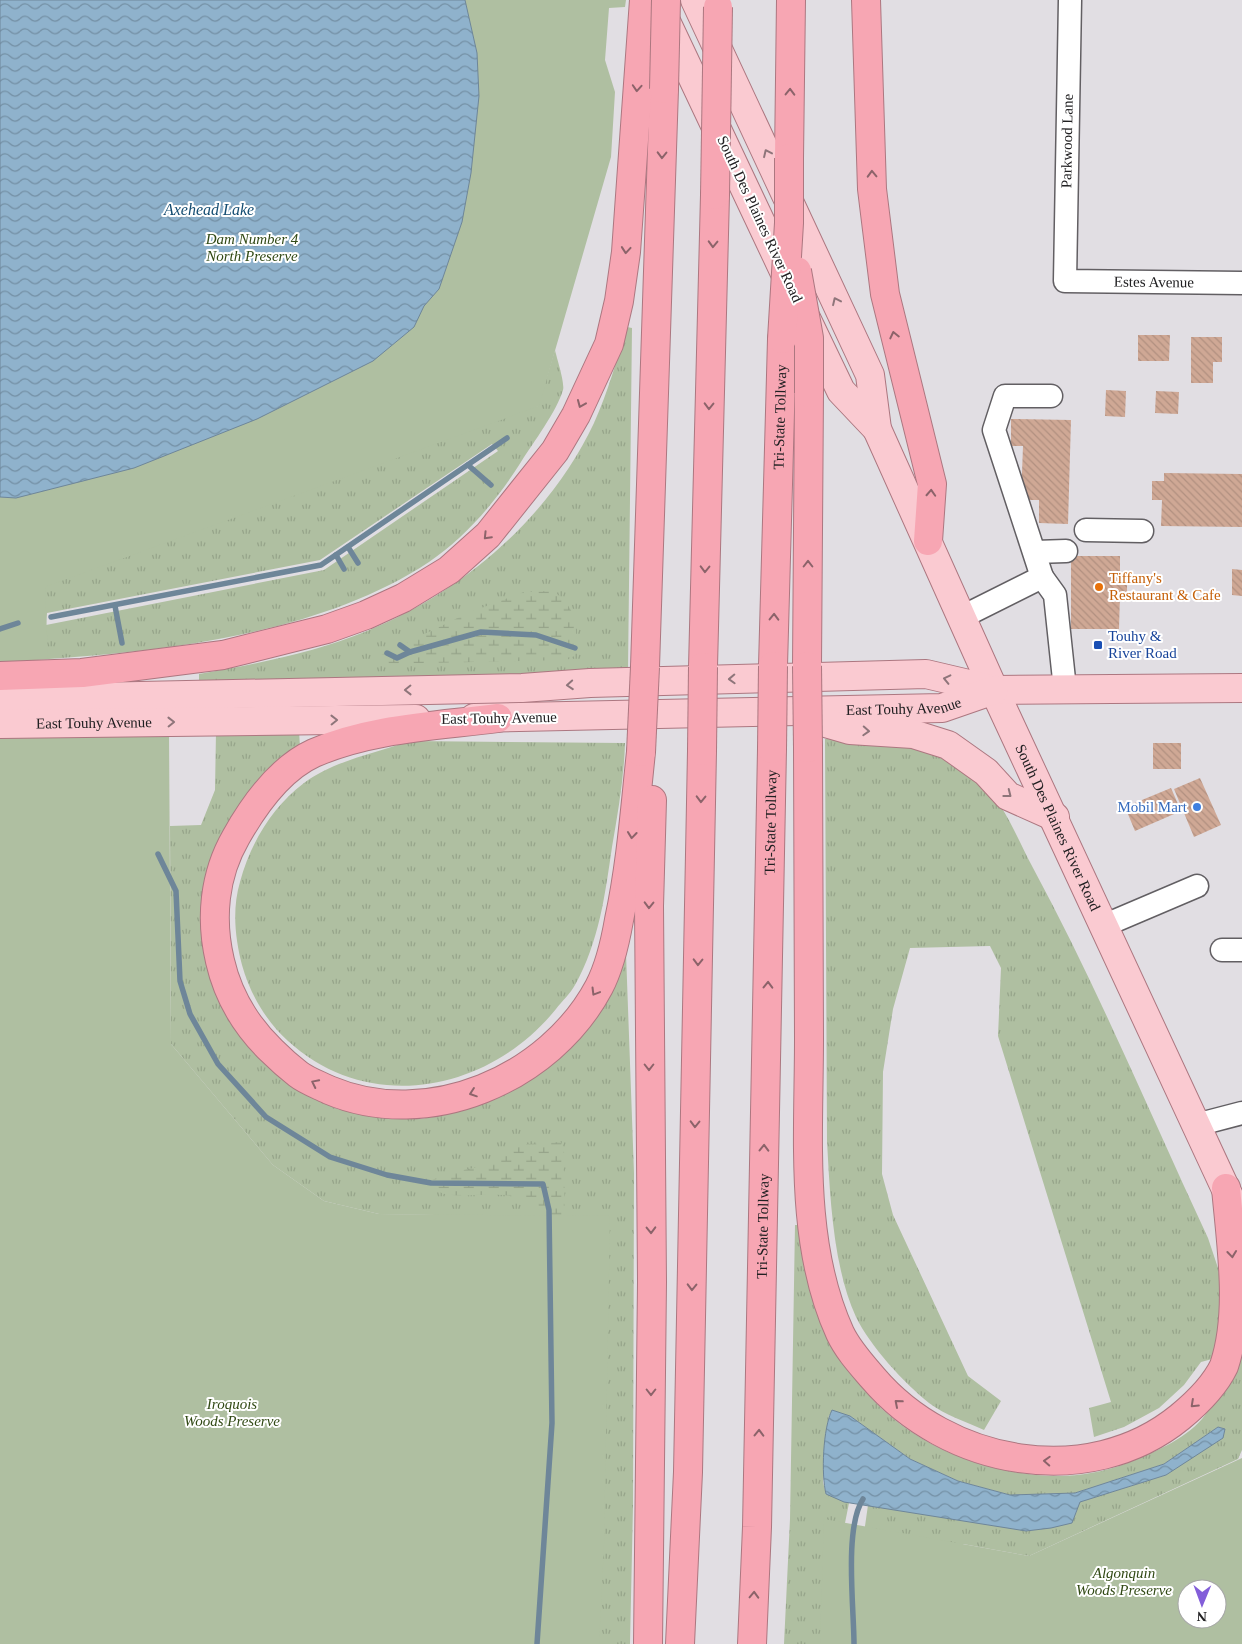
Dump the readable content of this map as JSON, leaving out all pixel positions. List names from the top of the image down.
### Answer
{
  "streets": {
    "highway": ["Tri-State Tollway"],
    "main road": ["South Des Plaines River Road", "East Touhy Avenue"],
    "street": ["Parkwood Lane", "Estes Avenue"]
  },
  "crossings": [
    ["Parkwood Lane", "Estes Avenue"],
    ["South Des Plaines River Road", "East Touhy Avenue"]
  ],
  "water": ["Axehead Lake"],
  "parks": ["Dam Number 4 North Preserve", "Iroquois Woods Preserve", "Algonquin Woods Preserve"],
  "places": {
    "other": ["Tiffany's Restaurant & Cafe", "Mobil Mart"],
    "transit": ["Touhy & River Road"]
  },
  "north": "bottom"
}
